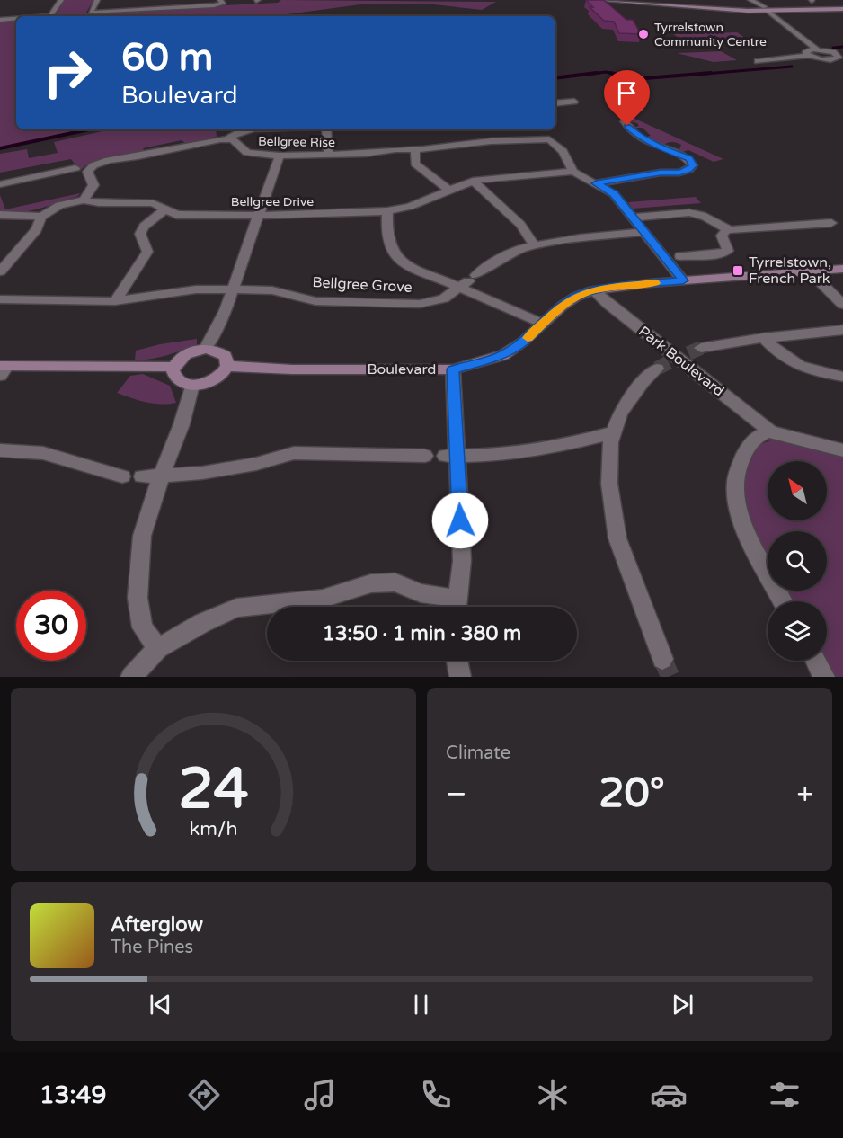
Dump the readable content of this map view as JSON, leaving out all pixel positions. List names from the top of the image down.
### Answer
{
  "streets": {
    "street": [
      "Bellgree Rise",
      "Bellgree Drive",
      "Bellgree Grove",
      "Park Boulevard",
      "Boulevard"
    ]
  },
  "crossings": [
    ["Bellgree Rise", "Bellgree Drive"],
    ["Park Boulevard", "Boulevard"]
  ],
  "places": {
    "other": ["Tyrrelstown Community Centre"],
    "transit": ["Tyrrelstown, French Park"]
  },
  "north": "top left",
  "page": {
    "turn": ["60 m", "Boulevard"],
    "limit": "30",
    "trip": "13:50 · 1 min · 380 m",
    "tile": "Climate",
    "heat": ["−", "20°", "+"],
    "song": ["Afterglow", "The Pines"],
    "tabs": "13:49",
    "gauge": ["24", "km/h"]
  }
}
